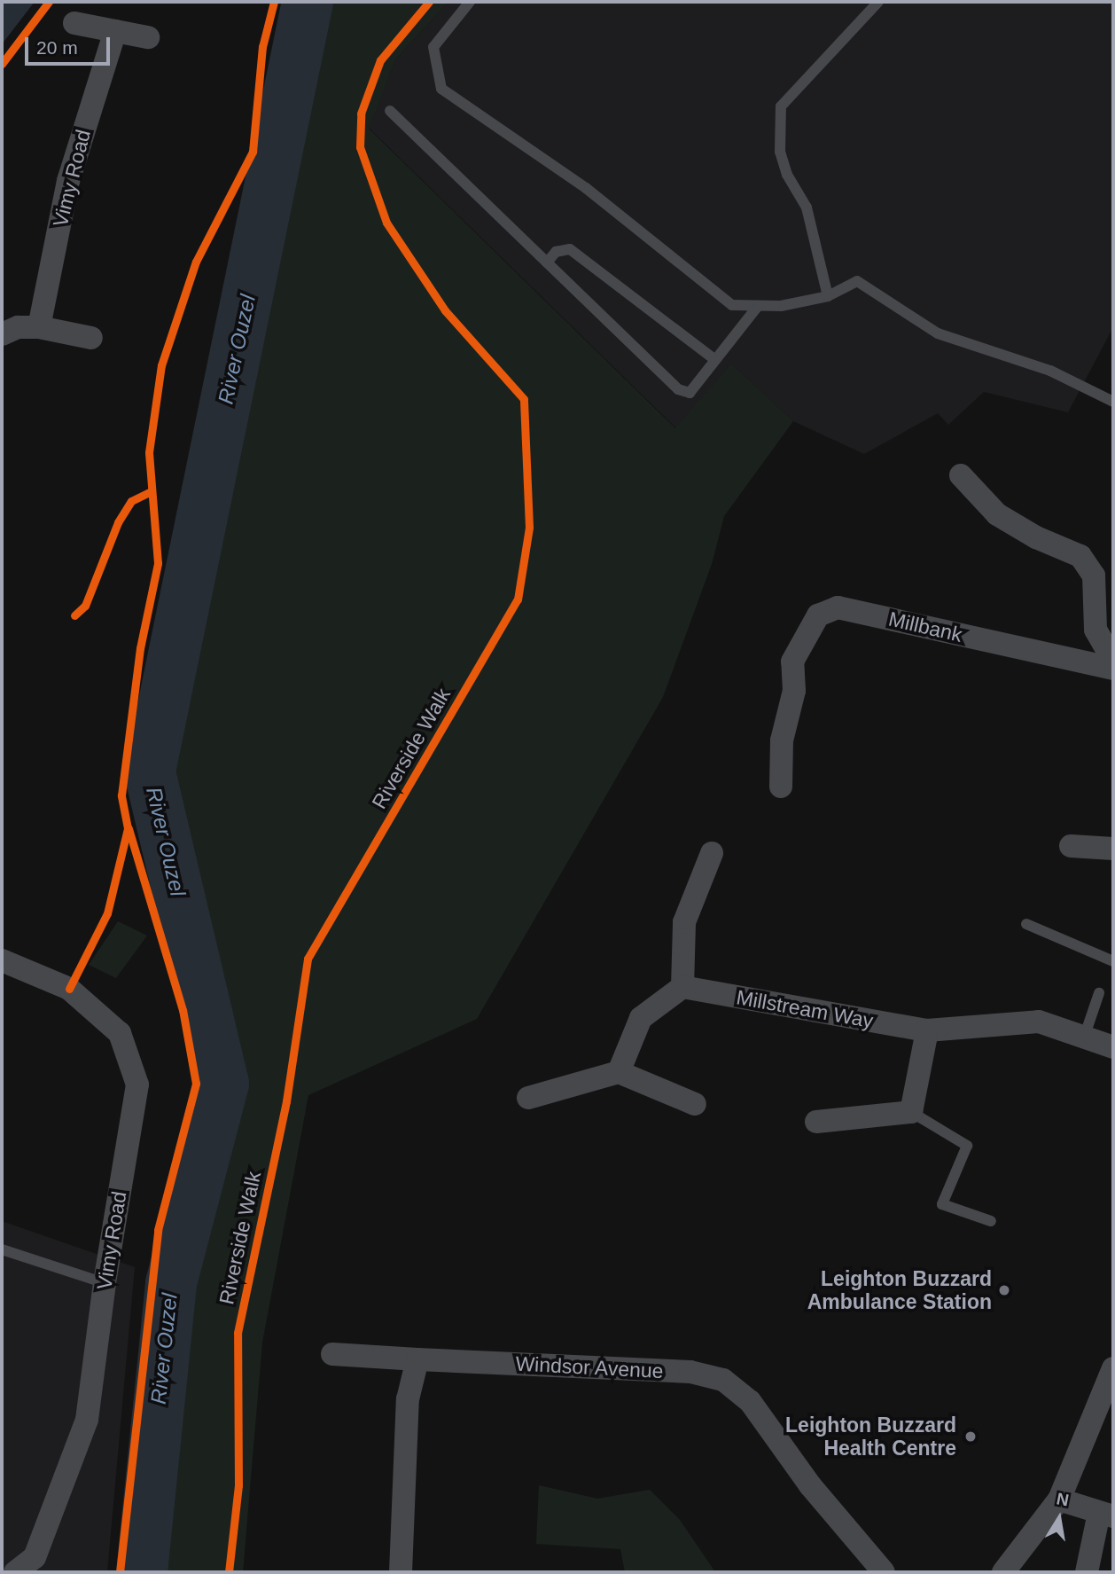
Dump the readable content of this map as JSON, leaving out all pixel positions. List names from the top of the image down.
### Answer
{
  "streets": {
    "street": [
      "Vimy Road",
      "Millbank",
      "Millstream Way",
      "Windsor Avenue"
    ],
    "cycle path": ["Riverside Walk"]
  },
  "water": ["River Ouzel"],
  "places": ["Leighton Buzzard Ambulance Station", "Leighton Buzzard Health Centre"],
  "scale_bar": "20 m",
  "north": "top"
}
